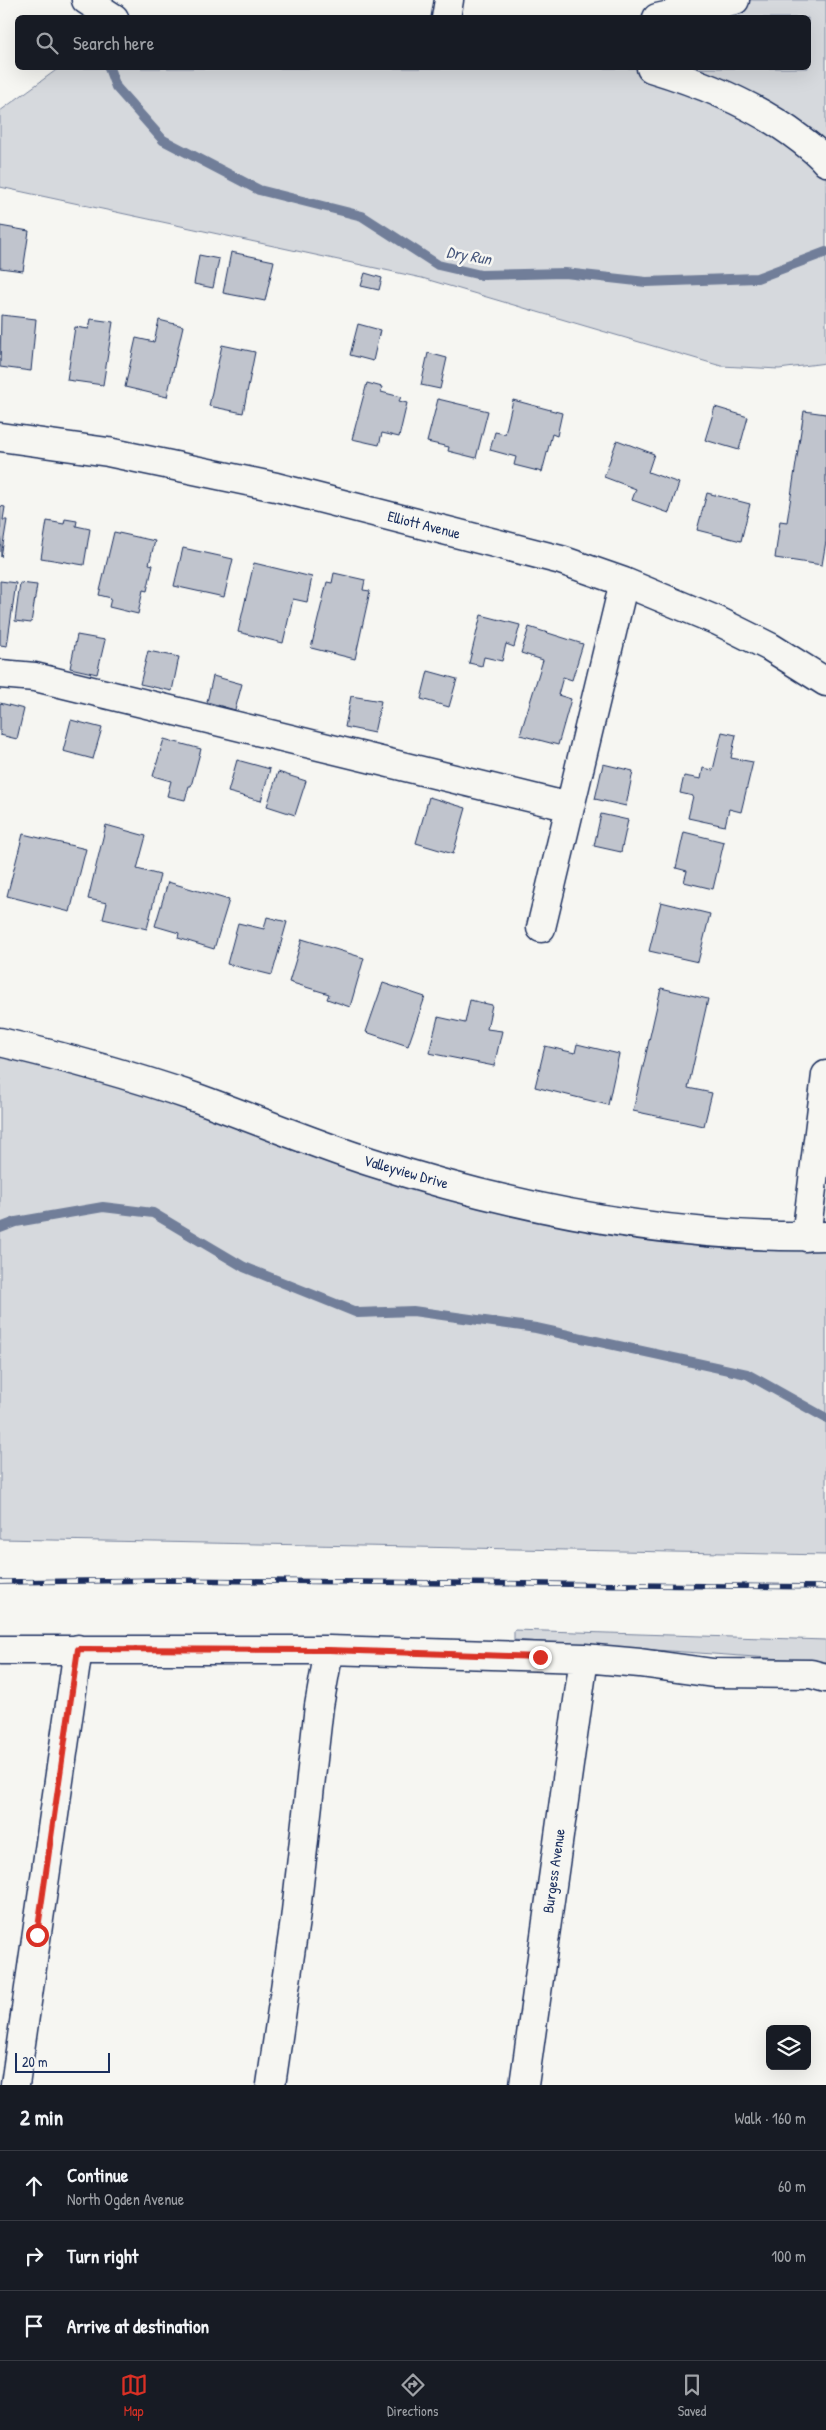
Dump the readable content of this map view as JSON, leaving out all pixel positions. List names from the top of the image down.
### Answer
{
  "streets": {
    "street": ["Elliott Avenue", "Valleyview Drive", "Burgess Avenue"]
  },
  "water": ["Dry Run"],
  "scale_bar": "20 m",
  "page": {
    "search": "Search here",
    "scale": "20 m",
    "heading": ["2 min", "Walk · 160 m"],
    "list": [
      ["Continue", "North Ogden Avenue", "60 m"],
      ["Turn right", "100 m"],
      "Arrive at destination"
    ],
    "nav": ["Map", "Directions", "Saved"]
  }
}
